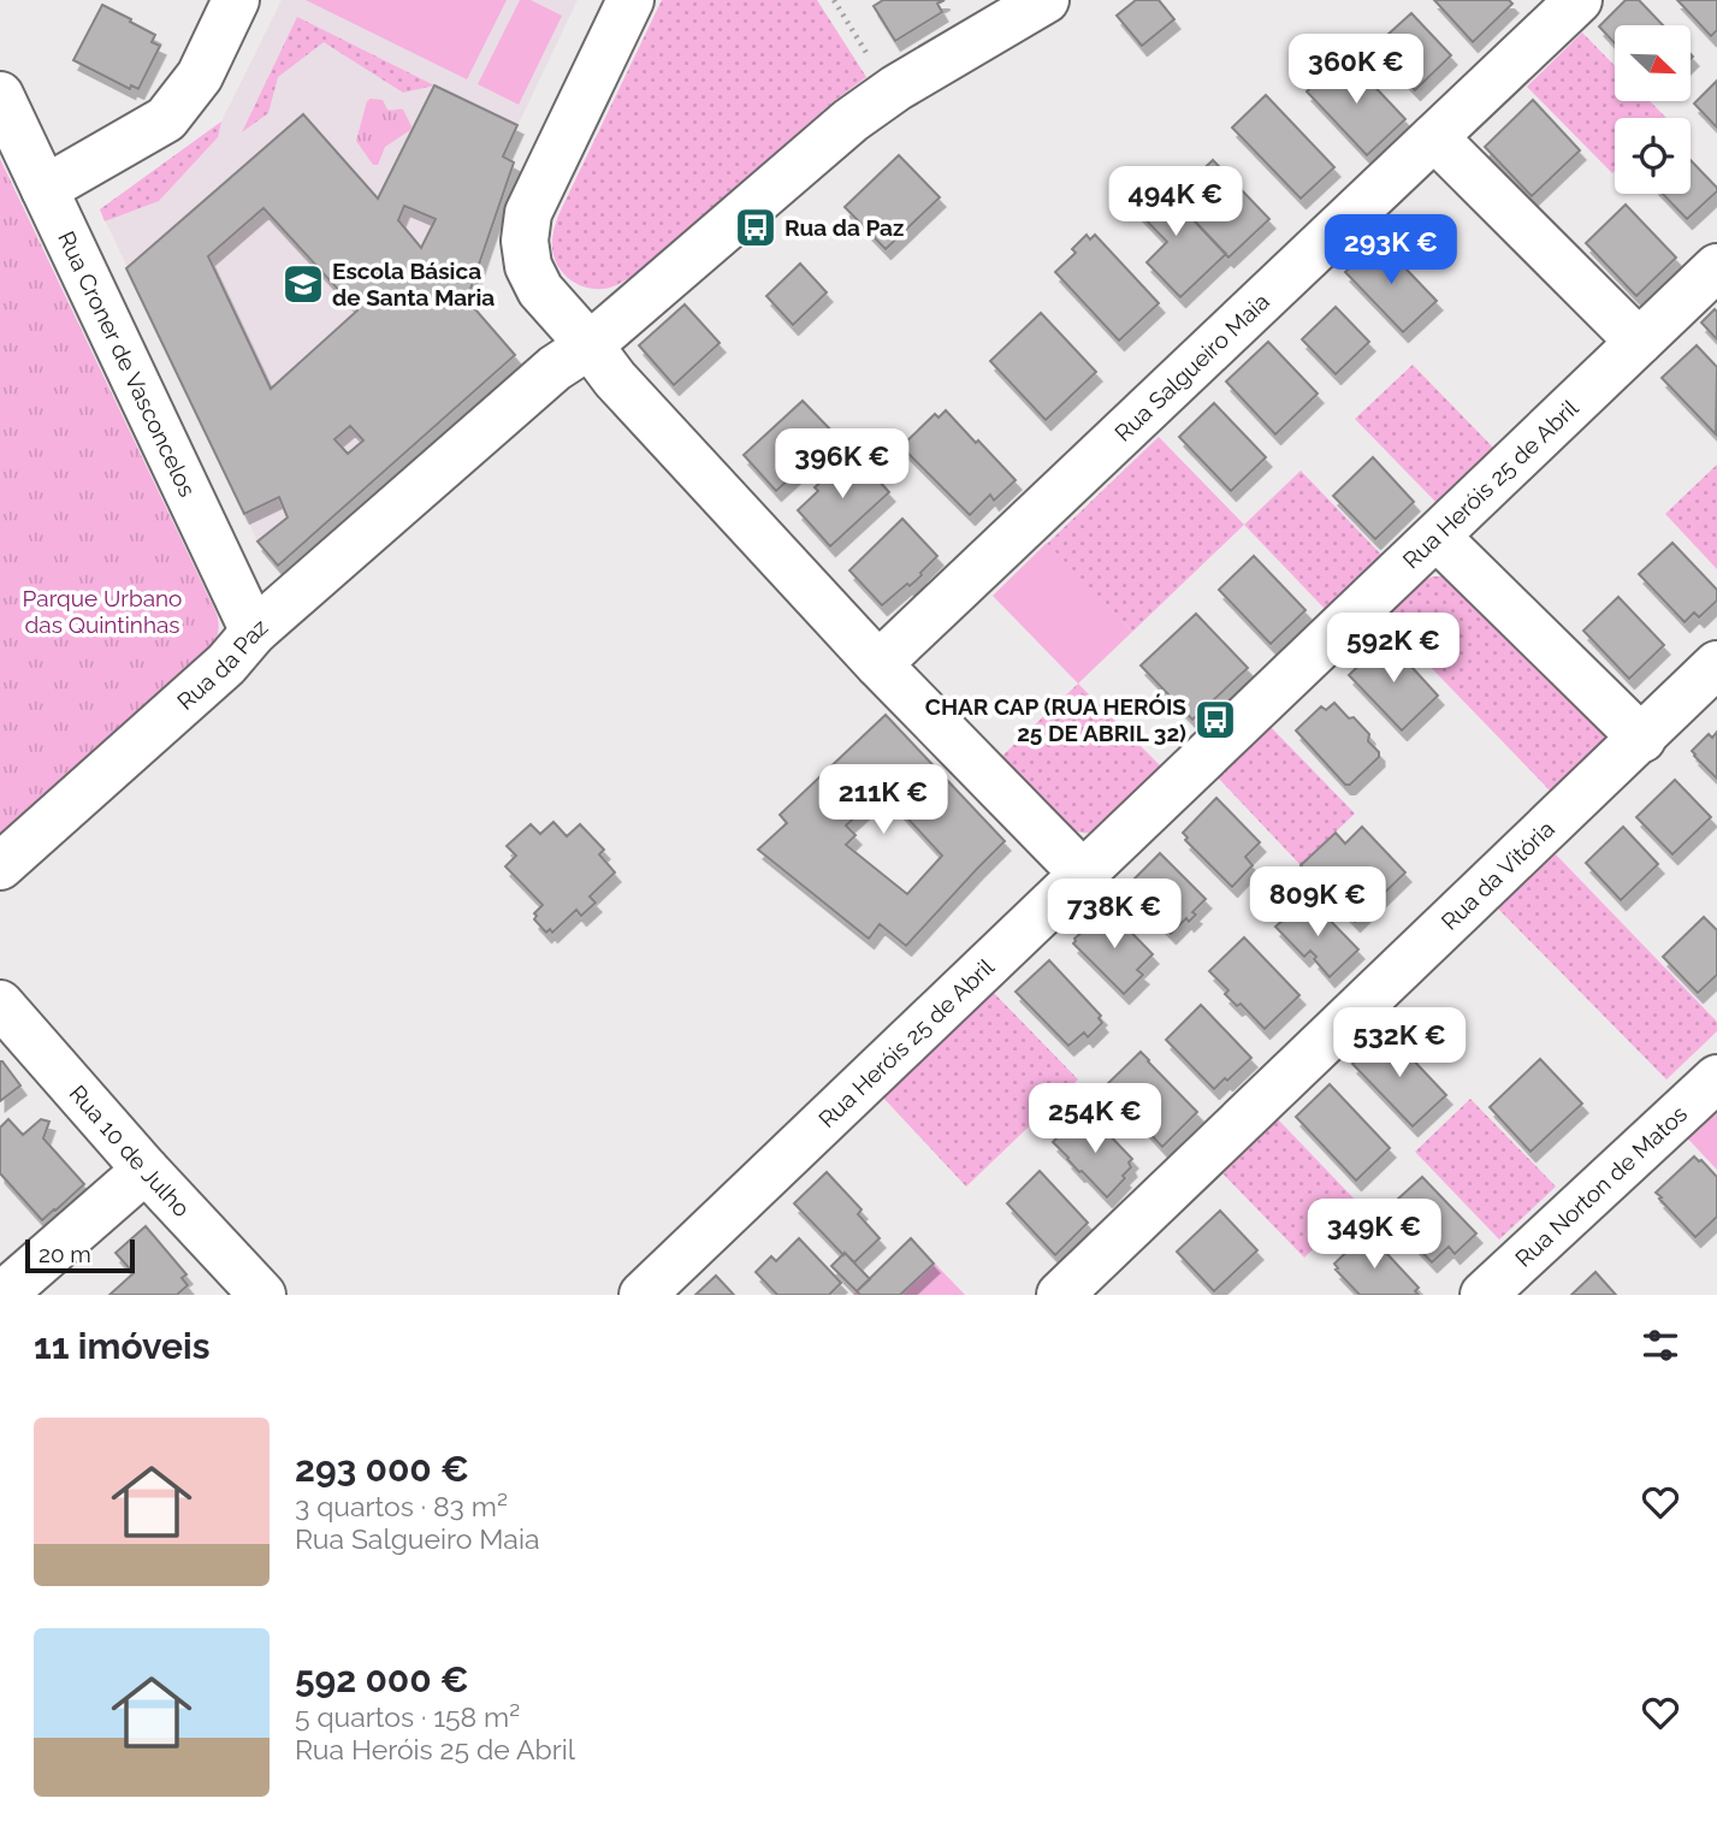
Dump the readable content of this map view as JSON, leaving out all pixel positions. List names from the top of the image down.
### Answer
{
  "streets": {
    "street": [
      "Rua Croner de Vasconcelos",
      "Rua Salgueiro Maia",
      "Rua Heróis 25 de Abril",
      "Rua da Paz",
      "Rua da Vitória",
      "Rua 10 de Julho",
      "Rua Norton de Matos"
    ]
  },
  "crossings": [
    ["Rua Croner de Vasconcelos", "Rua da Paz"]
  ],
  "parks": ["Parque Urbano das Quintinhas"],
  "places": {
    "bus stop": ["Rua da Paz", "CHAR CAP (RUA HERÓIS 25 DE ABRIL 32)"],
    "school or university": ["Escola Básica de Santa Maria"]
  },
  "scale_bar": "20 m",
  "north": "bottom right",
  "page": {
    "price": [
      "360K €",
      "494K €",
      "293K €",
      "396K €",
      "592K €",
      "211K €",
      "809K €",
      "738K €",
      "532K €",
      "254K €",
      "349K €"
    ],
    "scale": "20 m",
    "heading": "11 imóveis",
    "list": [
      {
        "name": "293 000 €",
        "note": "3 quartos · 83 m² · Rua Salgueiro Maia"
      },
      {
        "name": "592 000 €",
        "note": "5 quartos · 158 m² · Rua Heróis 25 de Abril"
      }
    ]
  }
}
